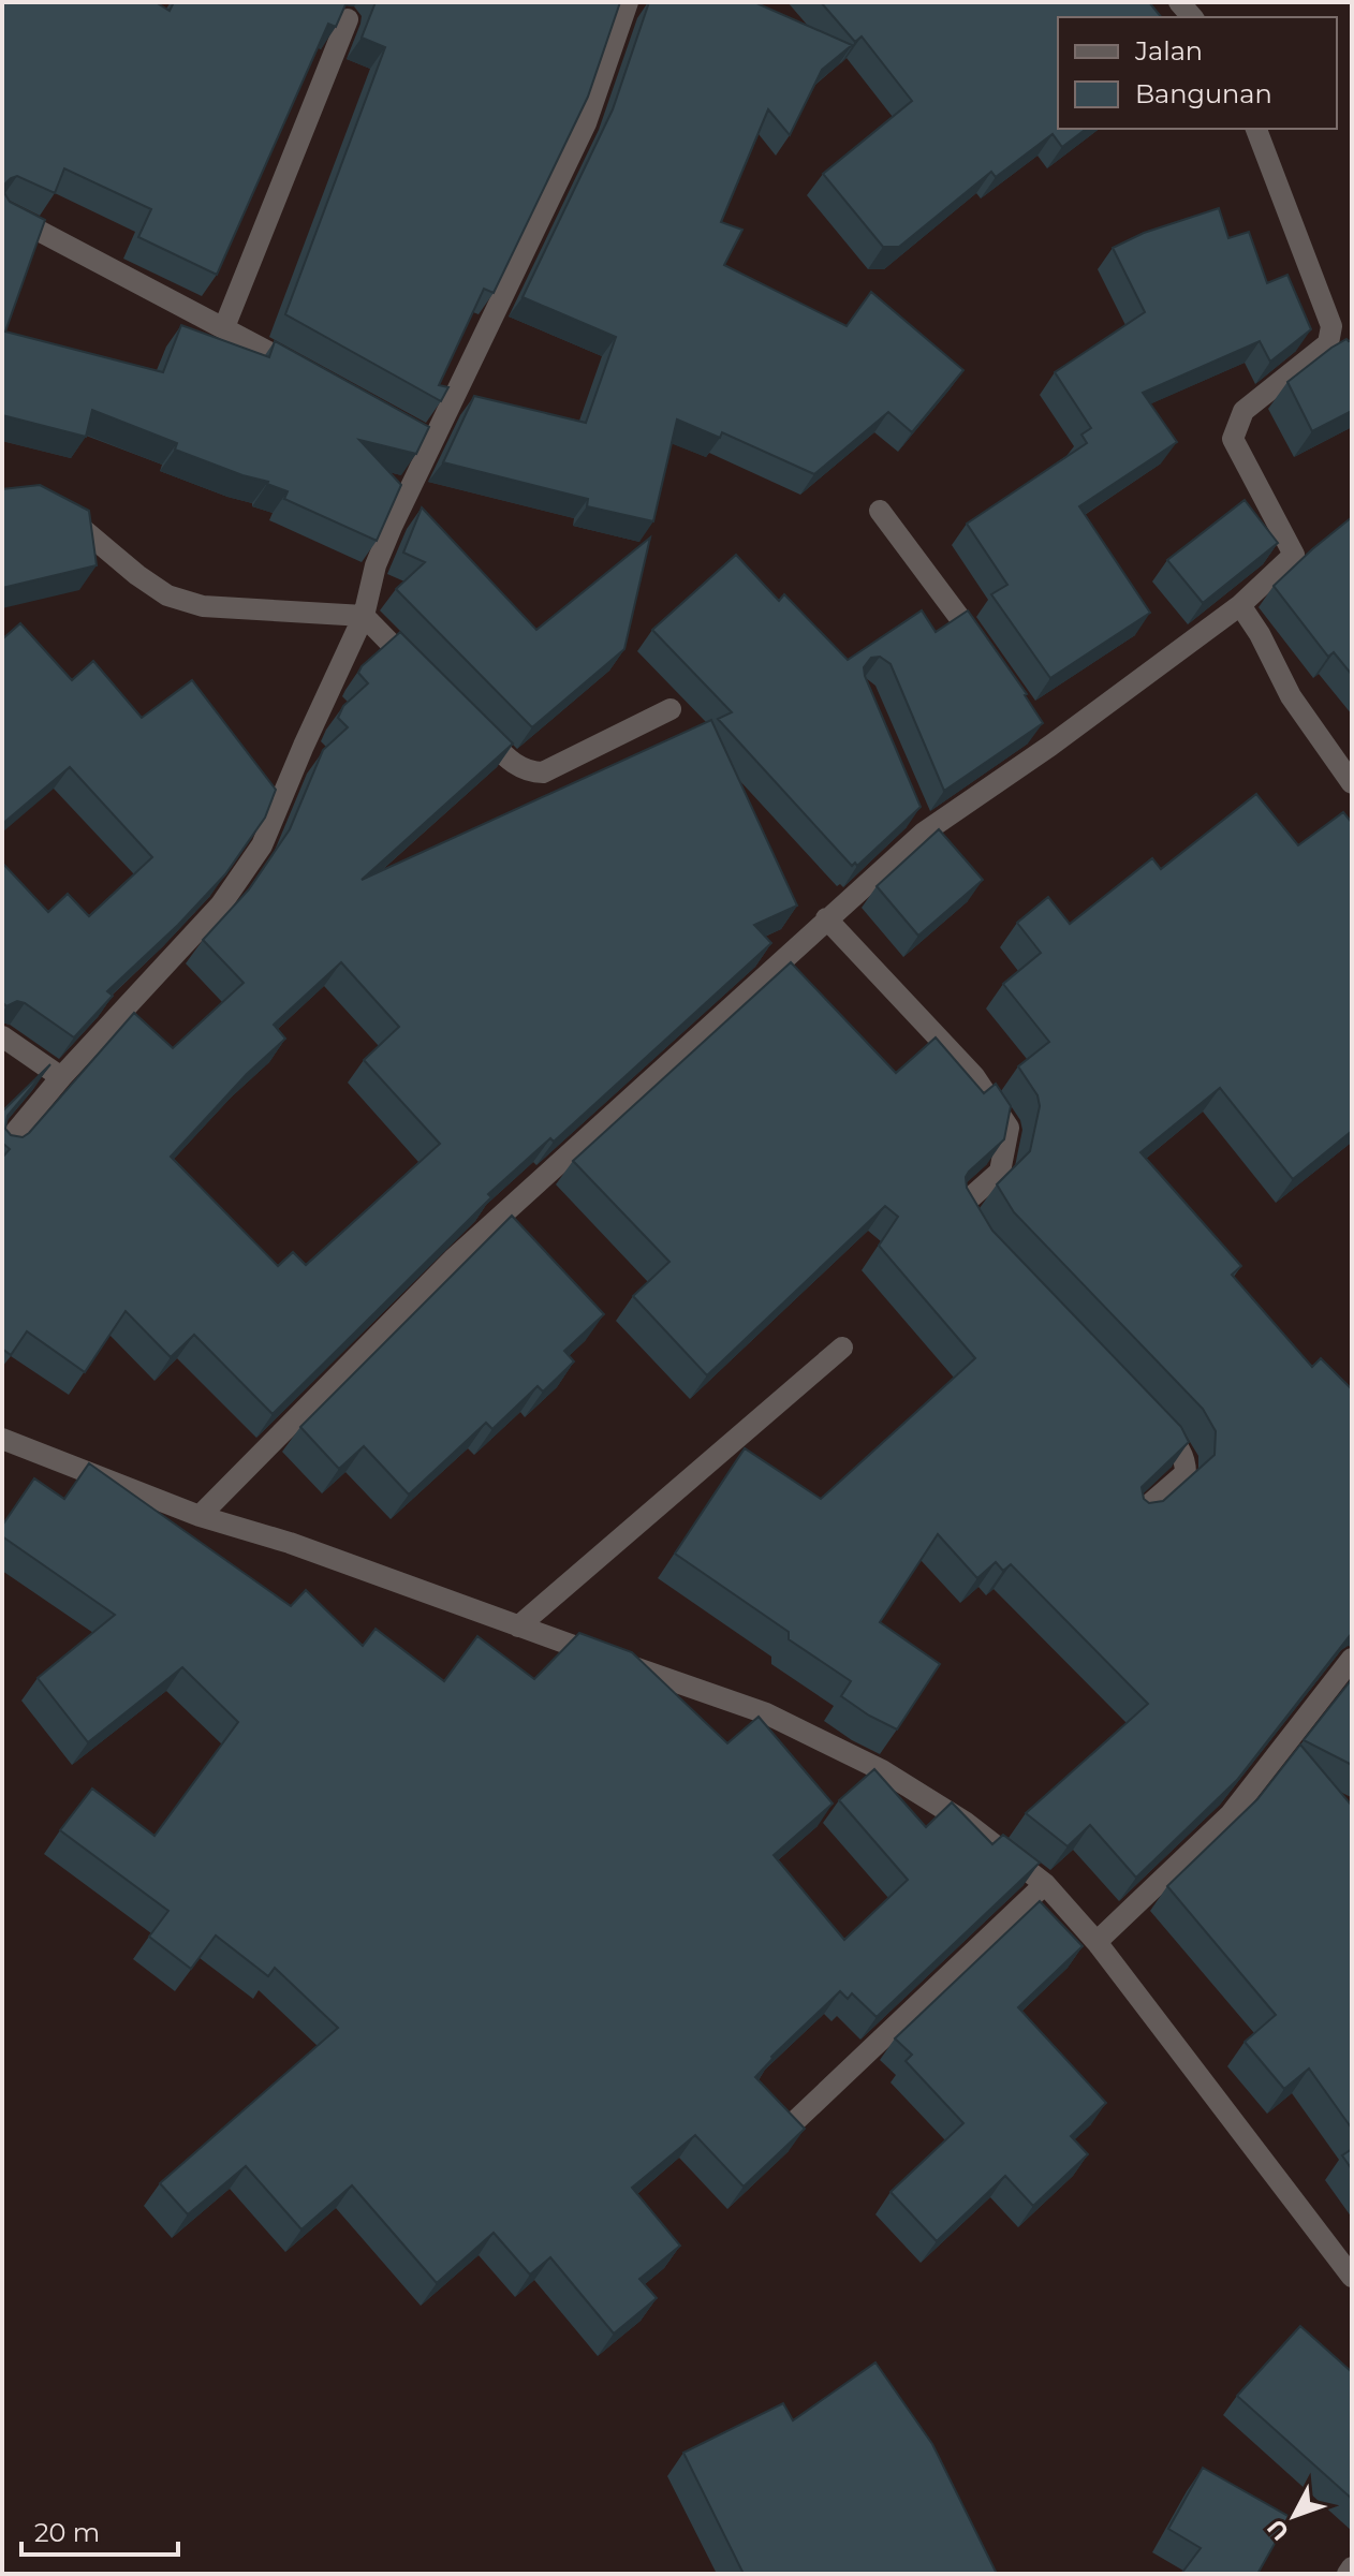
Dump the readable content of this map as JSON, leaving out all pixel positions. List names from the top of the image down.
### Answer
{
  "legend": ["Jalan", "Bangunan"],
  "scale_bar": "20 m",
  "north": "bottom left"
}
